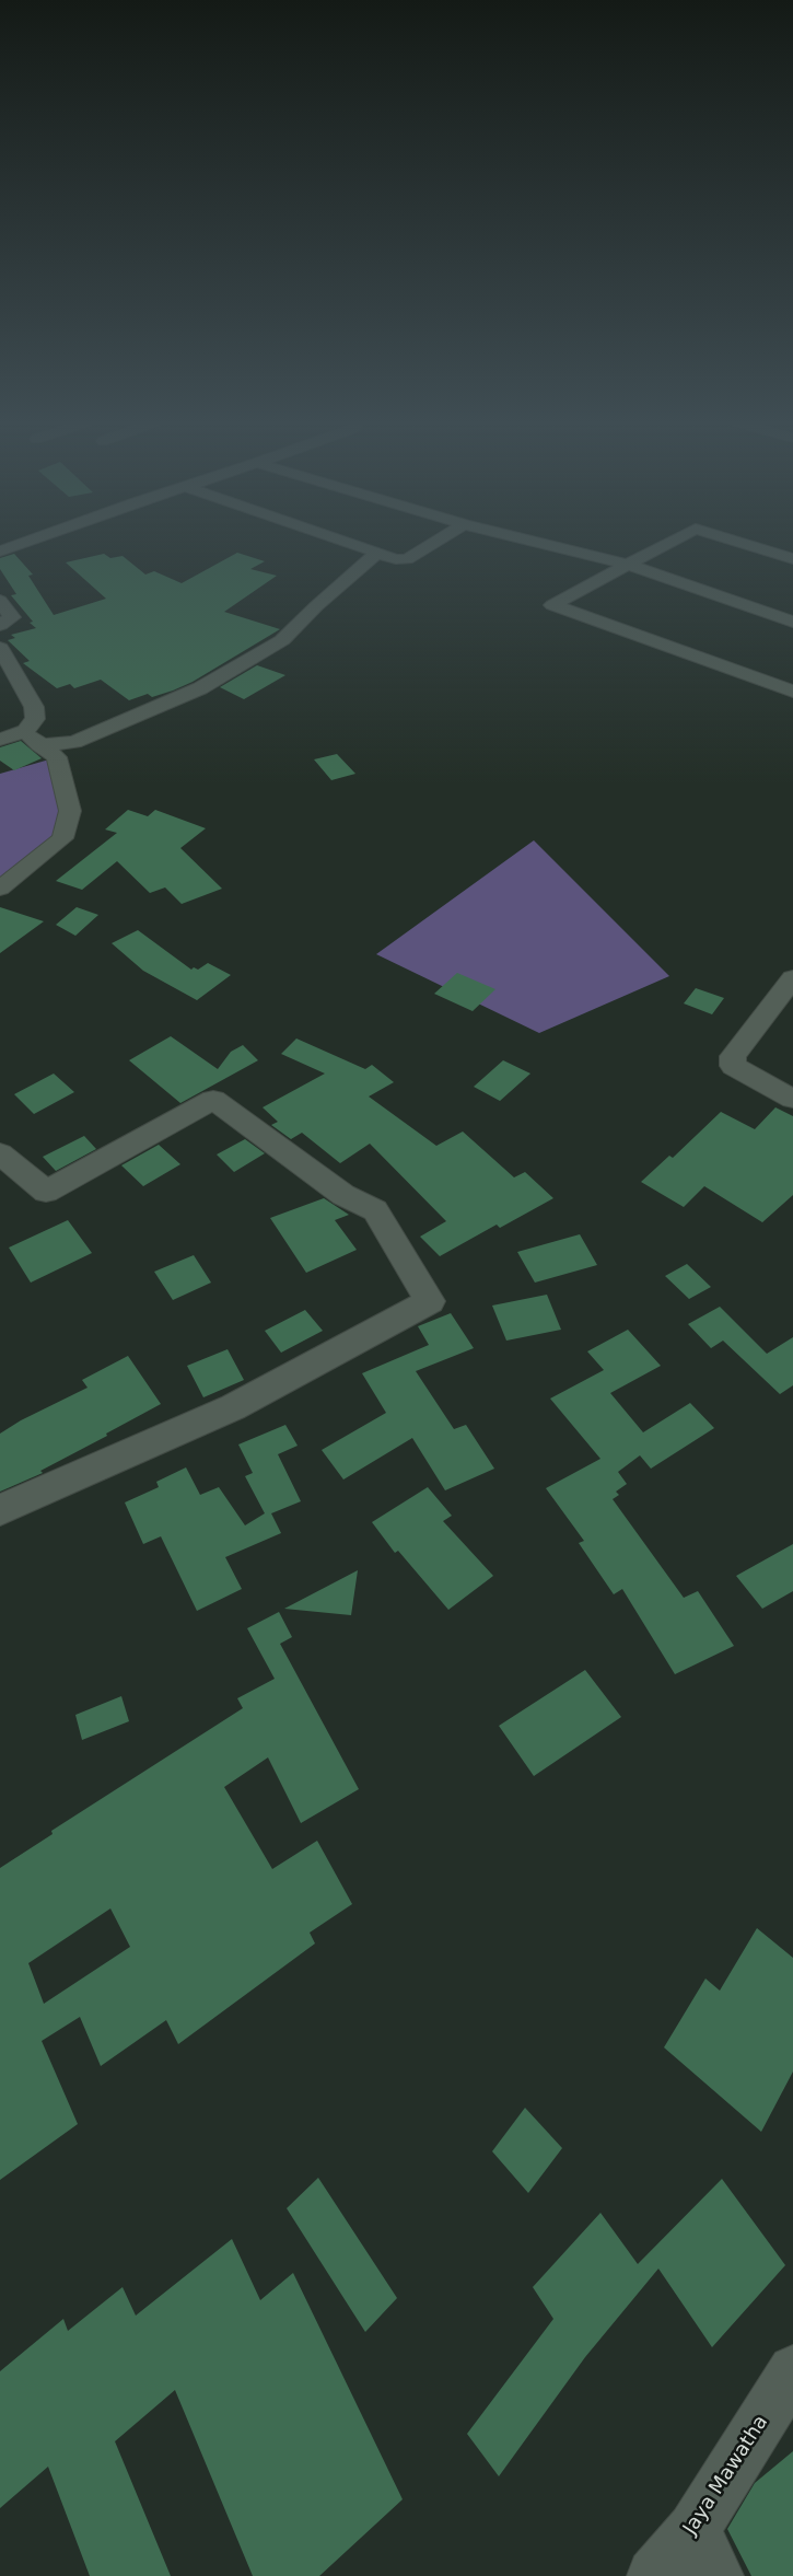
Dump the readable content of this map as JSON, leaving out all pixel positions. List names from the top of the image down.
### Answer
{
  "streets": {
    "street": ["Jaya Mawatha"]
  }
}
